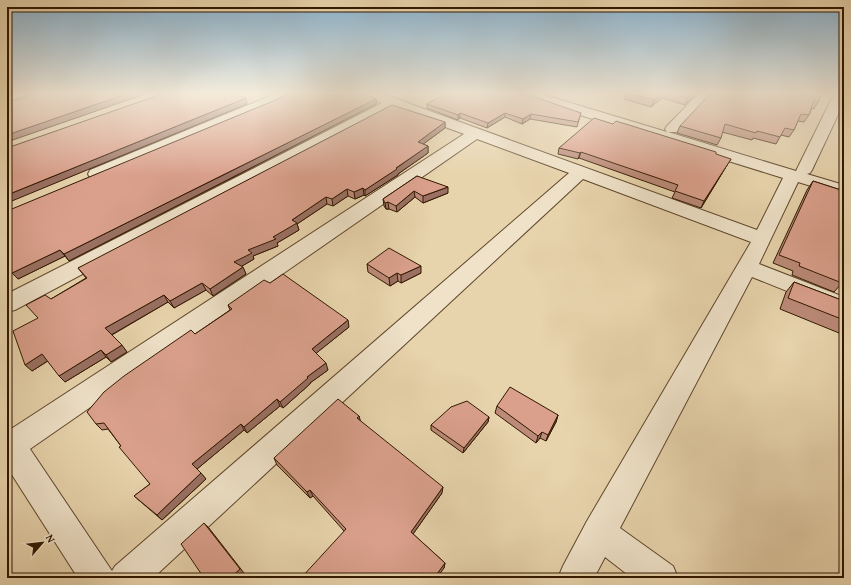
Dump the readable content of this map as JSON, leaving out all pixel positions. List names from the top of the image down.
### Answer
{
  "north": "top right"
}
